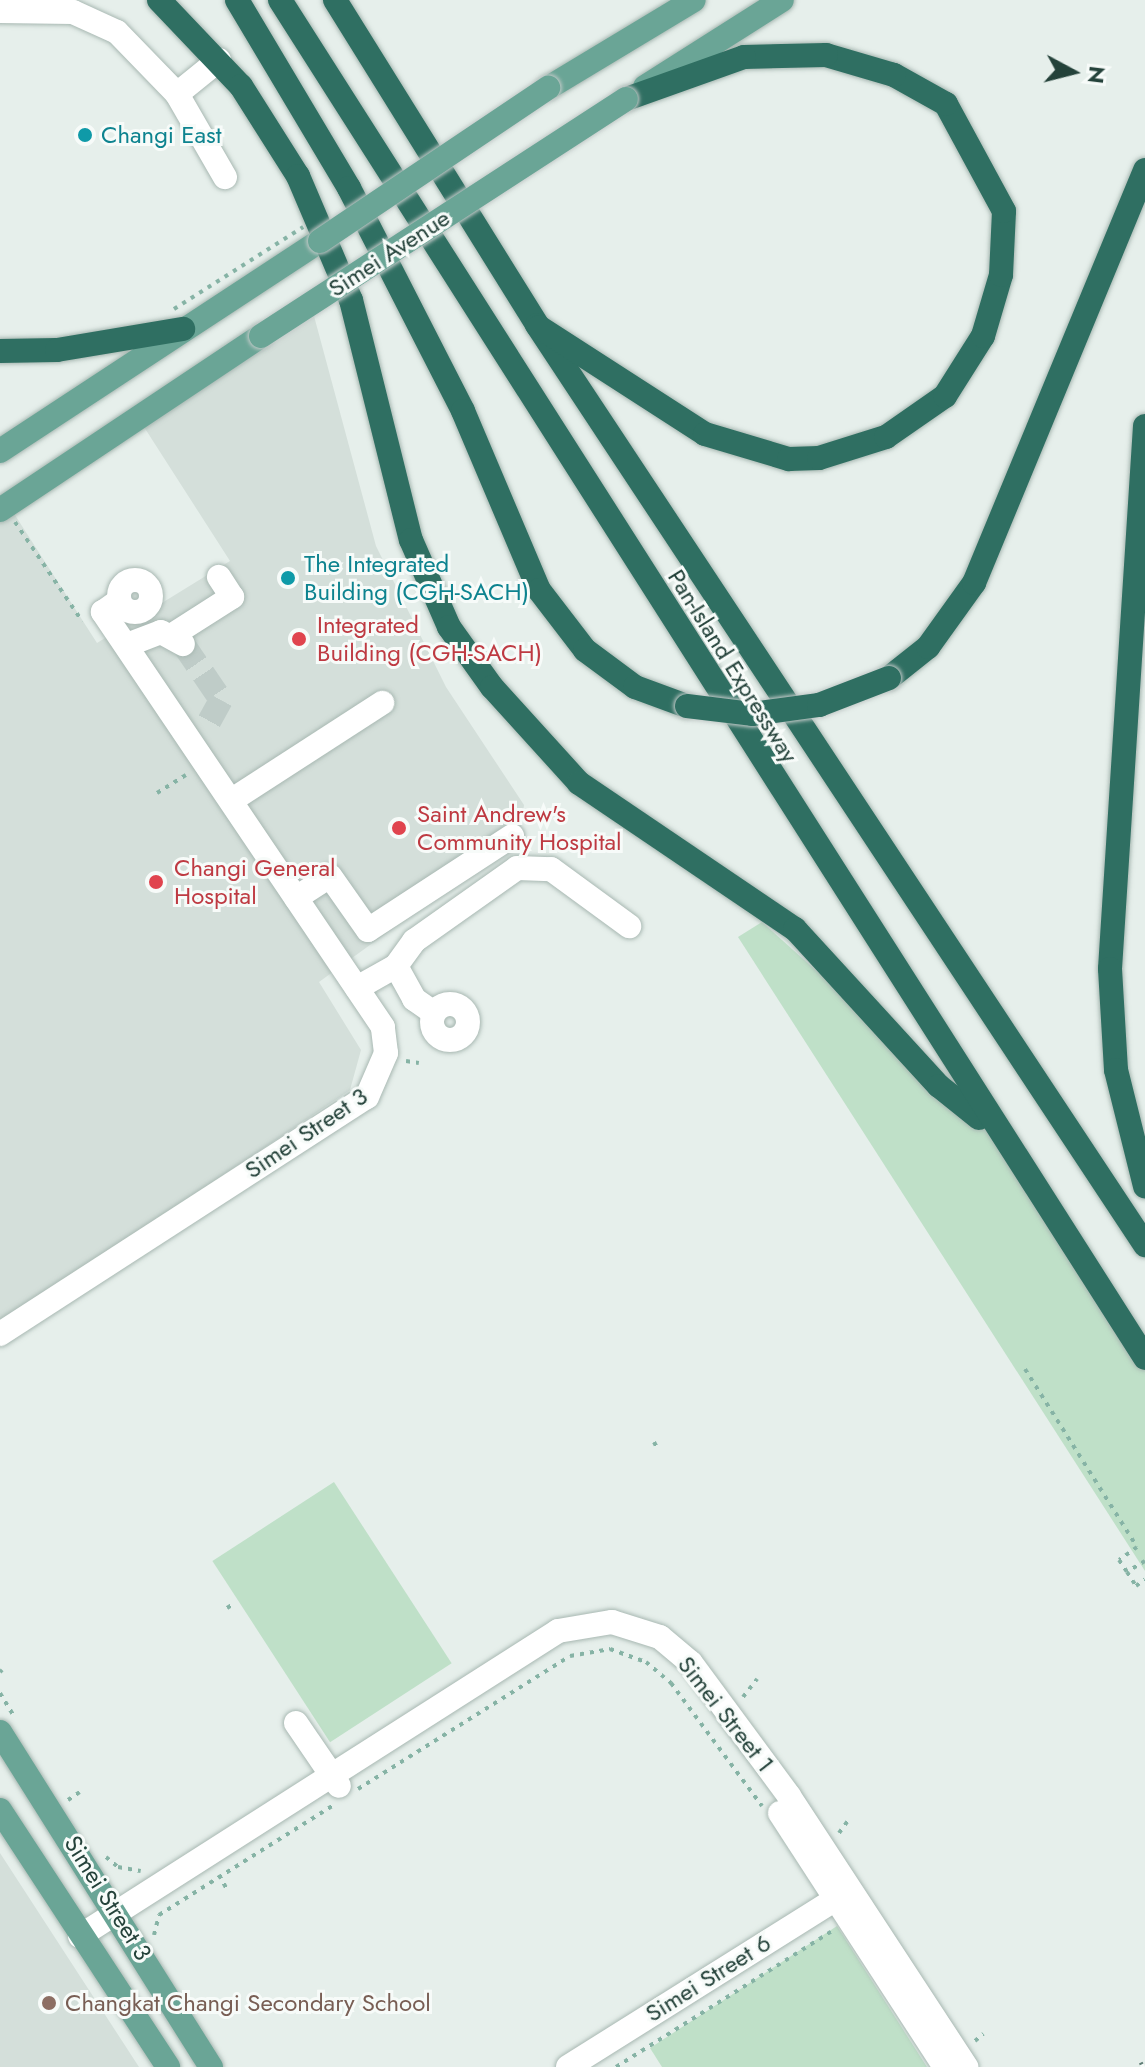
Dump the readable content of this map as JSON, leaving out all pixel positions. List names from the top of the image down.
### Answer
{
  "streets": {
    "highway": ["Pan-Island Expressway"],
    "main road": ["Simei Avenue", "Simei Street 3"],
    "street": ["Simei Street 1", "Simei Street 6"]
  },
  "crossings": [
    ["Simei Street 3", "Simei Street 1"],
    ["Simei Street 1", "Simei Street 6"]
  ],
  "places": [
    "Changi East",
    "The Integrated Building (CGH-SACH)",
    "Integrated Building (CGH-SACH)",
    "Saint Andrew's Community Hospital",
    "Changi General Hospital",
    "Changkat Changi Secondary School"
  ],
  "north": "right"
}
